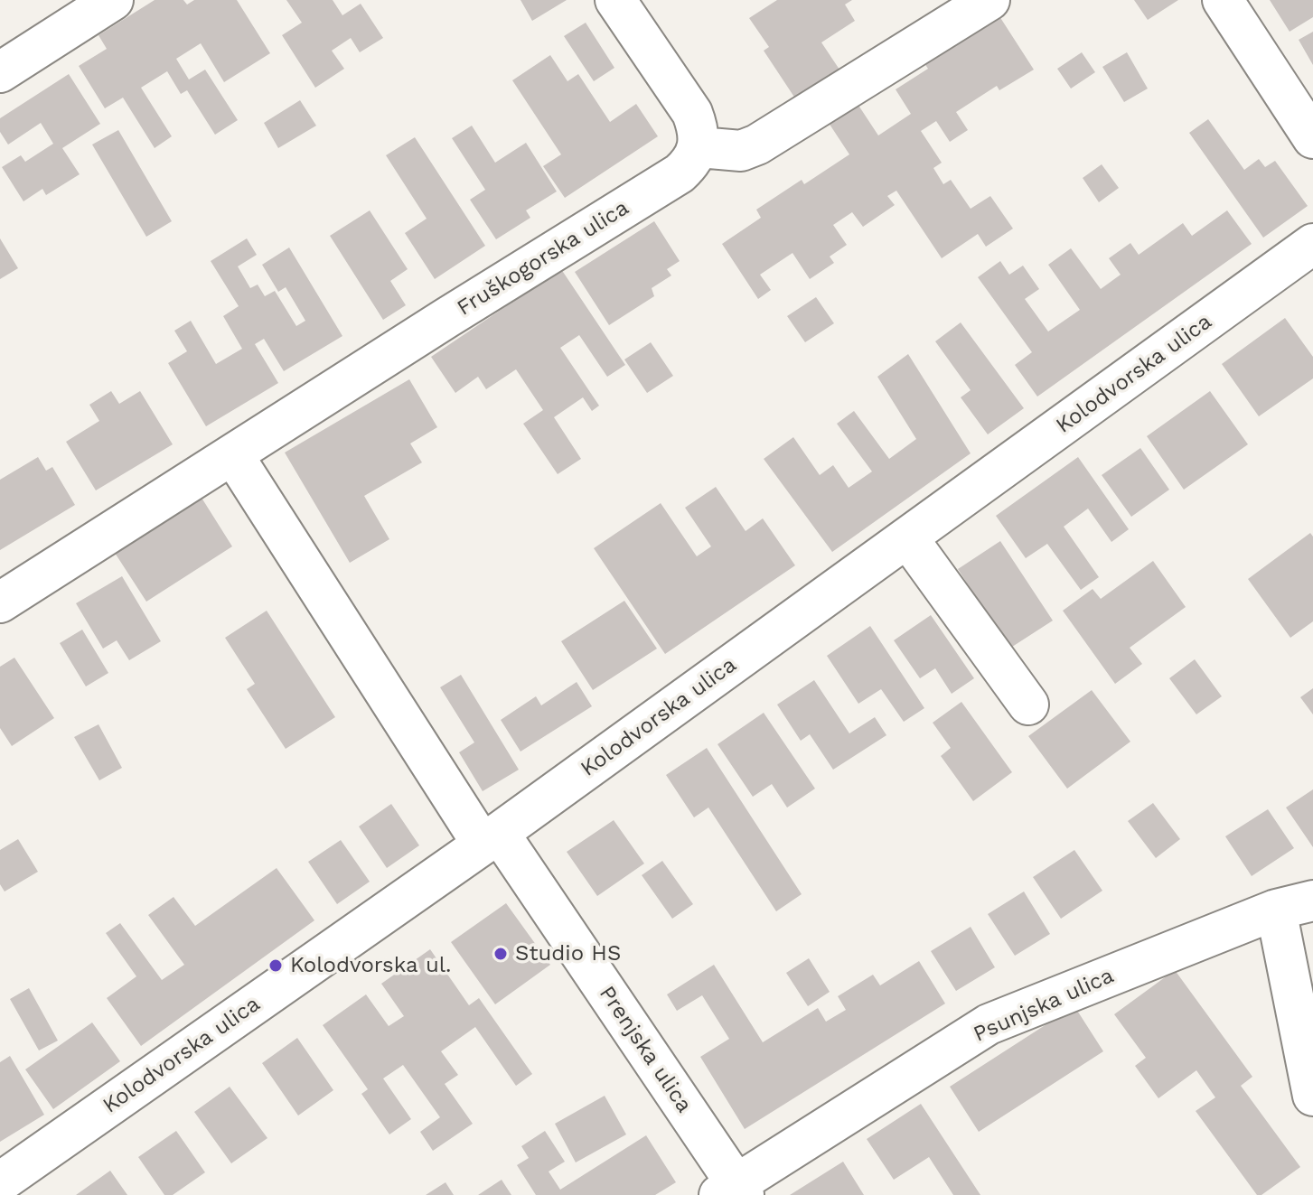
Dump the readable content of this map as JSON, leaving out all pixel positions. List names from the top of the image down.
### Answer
{
  "streets": {
    "street": [
      "Fruškogorska ulica",
      "Kolodvorska ulica",
      "Psunjska ulica",
      "Prenjska ulica"
    ]
  },
  "crossings": [
    ["Kolodvorska ulica", "Prenjska ulica"],
    ["Psunjska ulica", "Prenjska ulica"]
  ],
  "places": ["Studio HS", "Kolodvorska ul."]
}
